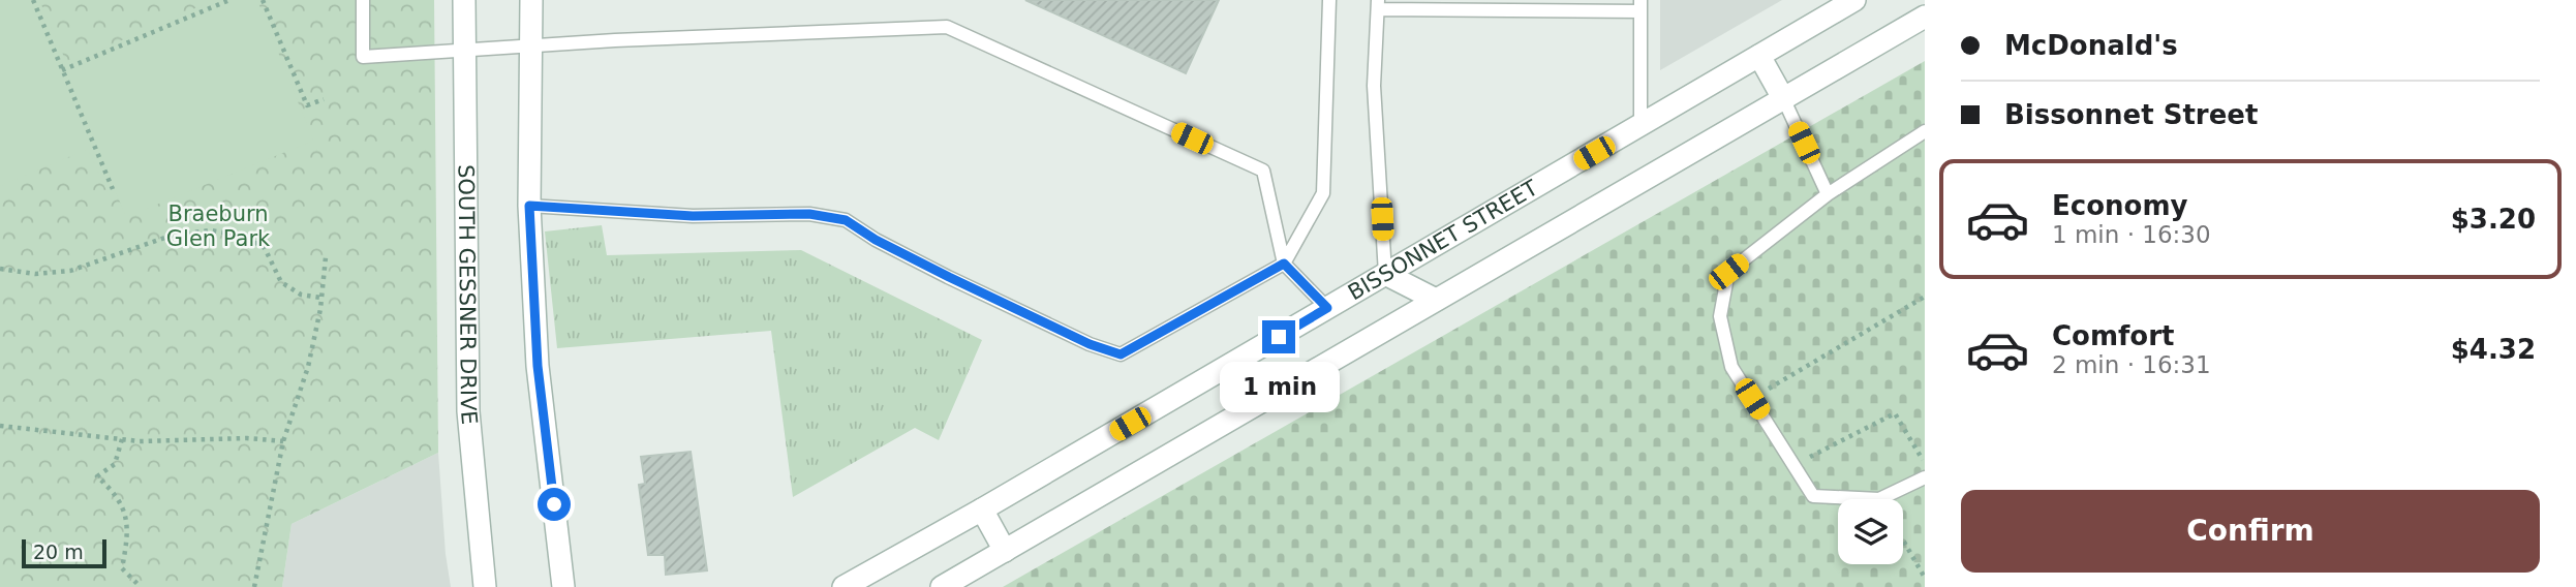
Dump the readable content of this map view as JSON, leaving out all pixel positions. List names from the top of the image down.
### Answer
{
  "streets": {
    "main road": ["BISSONNET STREET", "SOUTH GESSNER DRIVE"]
  },
  "parks": ["Braeburn Glen Park"],
  "scale_bar": "20 m",
  "page": {
    "banner": ["McDonald's", "Bissonnet Street"],
    "list": [
      {
        "name": "Economy",
        "note": "1 min · 16:30",
        "value": "$3.20"
      },
      {
        "name": "Comfort",
        "note": "2 min · 16:31",
        "value": "$4.32"
      }
    ],
    "bubble": "1 min",
    "buttons": "Confirm",
    "scale": "20 m"
  }
}
